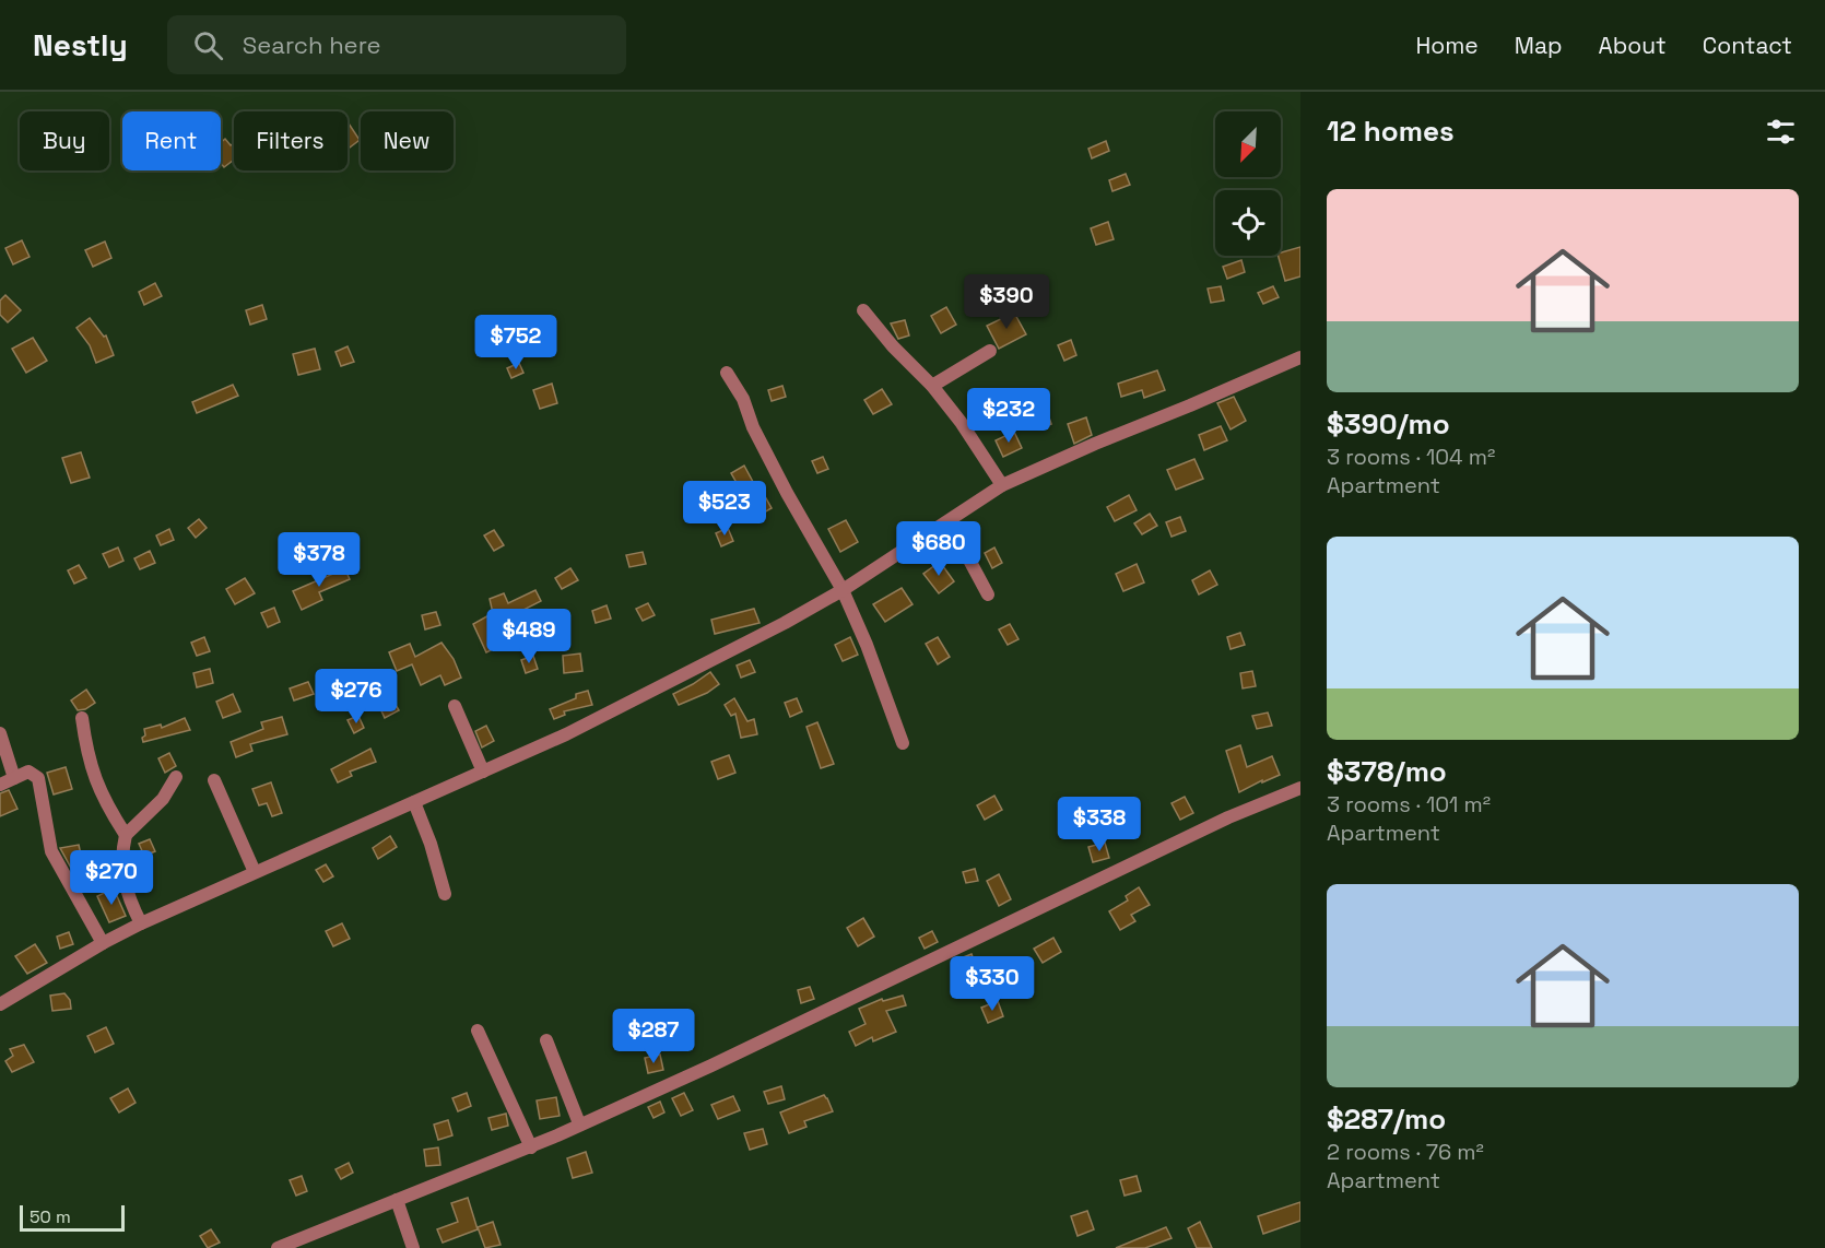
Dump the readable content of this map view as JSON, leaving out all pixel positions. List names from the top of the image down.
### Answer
{
  "scale_bar": "50 m",
  "north": "bottom left",
  "page": {
    "header": "Nestly",
    "search": "Search here",
    "nav": [
      "Home",
      "Map",
      "About",
      "Contact"
    ],
    "heading": "12 homes",
    "chip": [
      "Buy",
      "Rent",
      "Filters",
      "New"
    ],
    "list": [
      {
        "name": "$390/mo",
        "note": "3 rooms · 104 m² · Apartment"
      },
      {
        "name": "$378/mo",
        "note": "3 rooms · 101 m² · Apartment"
      },
      {
        "name": "$287/mo",
        "note": "2 rooms · 76 m² · Apartment"
      }
    ],
    "price": [
      "$390",
      "$752",
      "$232",
      "$523",
      "$680",
      "$378",
      "$489",
      "$276",
      "$338",
      "$270",
      "$330",
      "$287"
    ],
    "scale": "50 m"
  }
}
